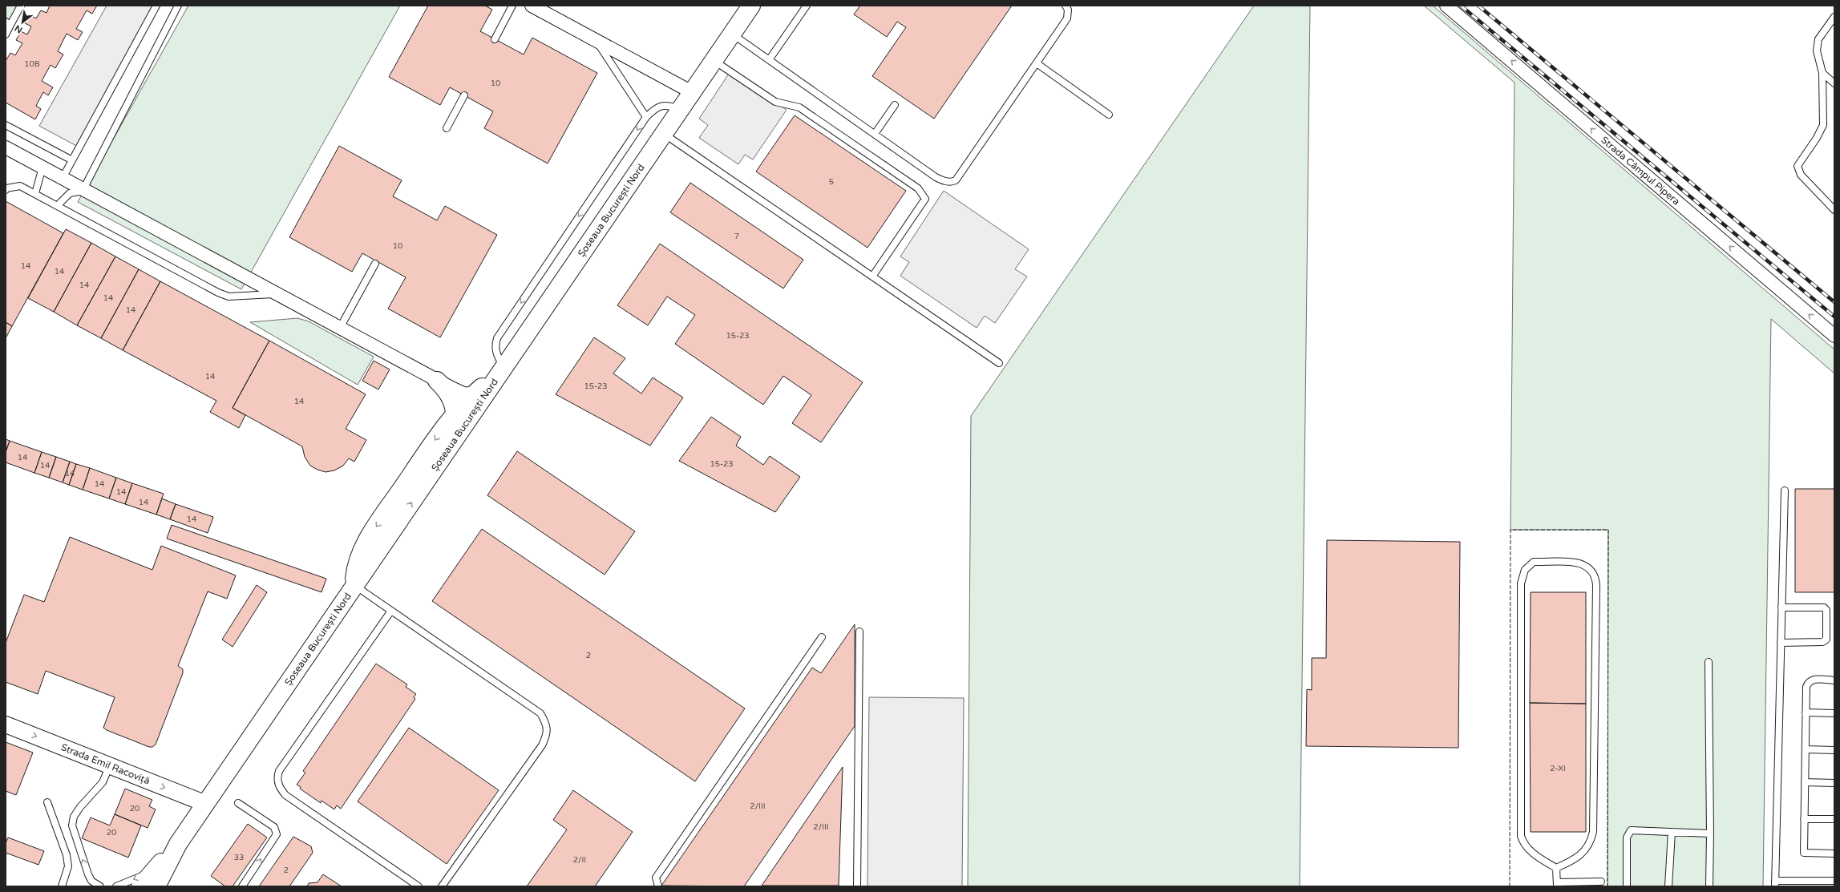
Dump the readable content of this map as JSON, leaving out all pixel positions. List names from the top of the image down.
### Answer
{
  "streets": {
    "main road": ["Șoseaua București Nord"],
    "street": ["Strada Câmpul Pipera", "Strada Emil Racoviță"]
  },
  "crossings": [
    ["Șoseaua București Nord", "Strada Emil Racoviță"]
  ],
  "one_way": ["Strada Câmpul Pipera", "Strada Emil Racoviță"],
  "house_numbers": [
    "10B",
    "10",
    "5",
    "7",
    "10",
    "14",
    "14",
    "14",
    "14",
    "14",
    "15-23",
    "14",
    "15-23",
    "14",
    "14",
    "15-23",
    "14",
    "14",
    "14",
    "14",
    "14",
    "14",
    "2",
    "2-XI",
    "2/III",
    "20",
    "2/III",
    "20",
    "33",
    "2/II",
    "2"
  ],
  "north": "bottom left"
}
